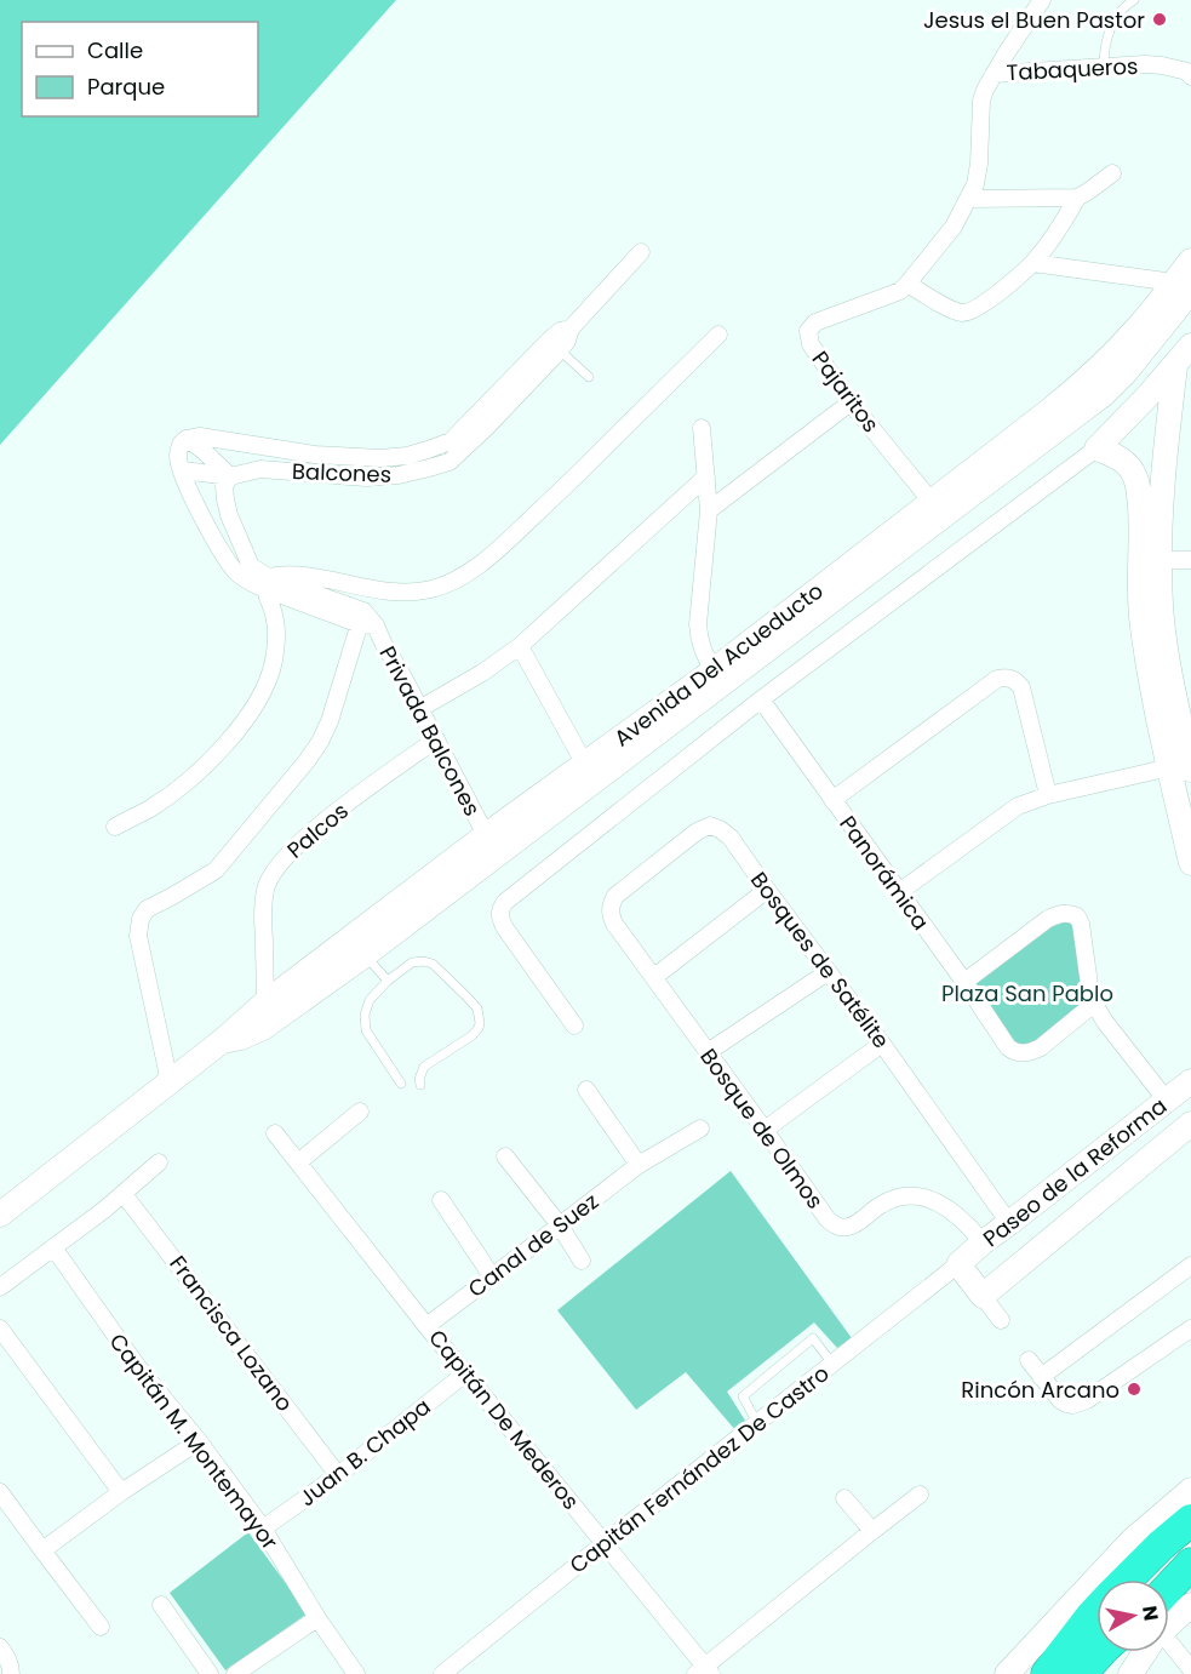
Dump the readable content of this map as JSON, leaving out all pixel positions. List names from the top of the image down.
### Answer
{
  "streets": {
    "street": [
      "Tabaqueros",
      "Pajaritos",
      "Balcones",
      "Avenida Del Acueducto",
      "Privada Balcones",
      "Palcos",
      "Panorámica",
      "Bosques de Satélite",
      "Bosque de Olmos",
      "Paseo de la Reforma",
      "Canal de Suez",
      "Francisca Lozano",
      "Capitán De Mederos",
      "Capitán M. Montemayor",
      "Juan B. Chapa",
      "Capitán Fernández De Castro"
    ]
  },
  "crossings": [
    ["Tabaqueros", "Pajaritos"],
    ["Pajaritos", "Avenida Del Acueducto"],
    ["Avenida Del Acueducto", "Privada Balcones"],
    ["Avenida Del Acueducto", "Palcos"],
    ["Privada Balcones", "Palcos"],
    ["Bosques de Satélite", "Bosque de Olmos"],
    ["Bosques de Satélite", "Paseo de la Reforma"],
    ["Bosque de Olmos", "Paseo de la Reforma"],
    ["Paseo de la Reforma", "Capitán Fernández De Castro"],
    ["Canal de Suez", "Capitán De Mederos"],
    ["Francisca Lozano", "Juan B. Chapa"],
    ["Capitán De Mederos", "Juan B. Chapa"],
    ["Capitán De Mederos", "Capitán Fernández De Castro"],
    ["Capitán M. Montemayor", "Juan B. Chapa"]
  ],
  "parks": ["Plaza San Pablo"],
  "places": ["Jesus el Buen Pastor", "Rincón Arcano"],
  "legend": ["Calle", "Parque"],
  "north": "right"
}
